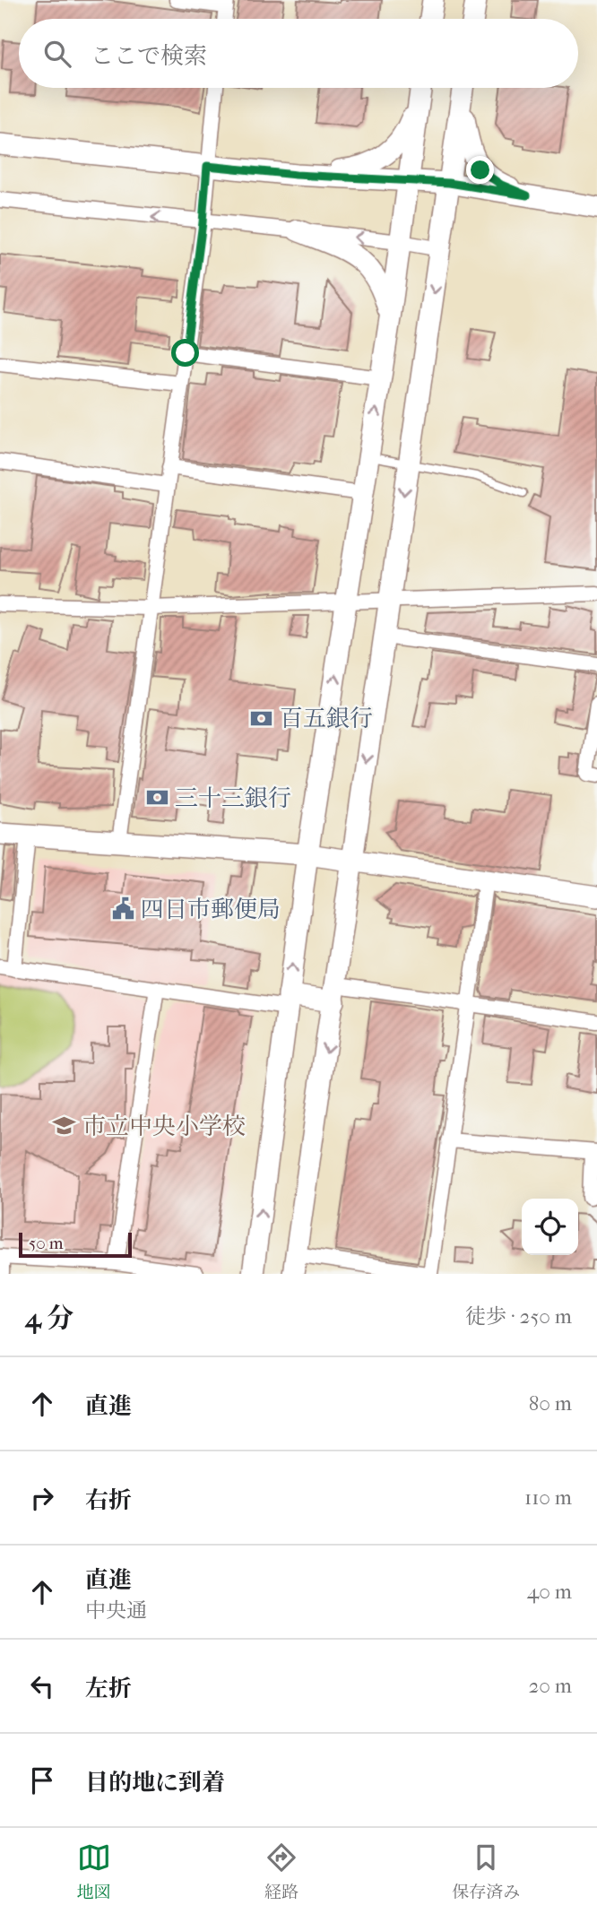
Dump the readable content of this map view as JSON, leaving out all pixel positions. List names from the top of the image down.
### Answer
{
  "places": {
    "bank": ["百五銀行", "三十三銀行"],
    "public building": ["四日市郵便局"],
    "school or university": ["市立中央小学校"]
  },
  "scale_bar": "50 m",
  "page": {
    "search": "ここで検索",
    "scale": "50 m",
    "heading": ["4 分", "徒歩 · 250 m"],
    "list": [
      ["直進", "80 m"],
      ["右折", "110 m"],
      ["直進", "中央通", "40 m"],
      ["左折", "20 m"],
      "目的地に到着"
    ],
    "nav": ["地図", "経路", "保存済み"]
  }
}
